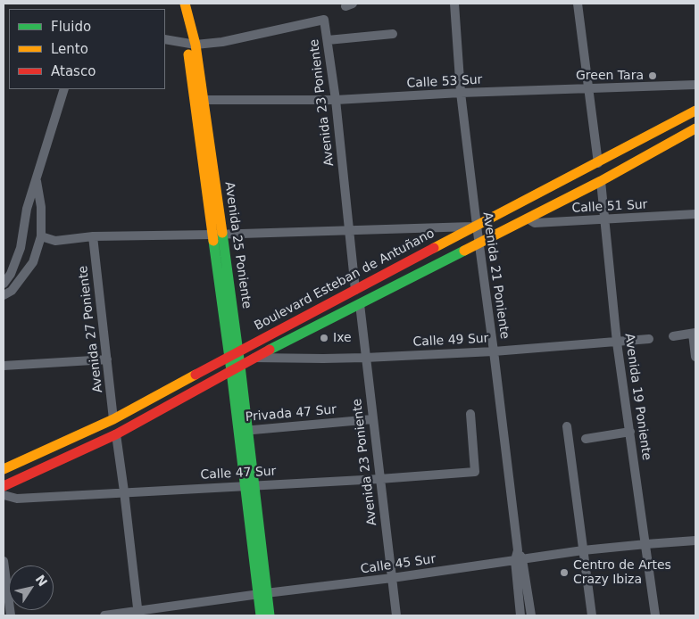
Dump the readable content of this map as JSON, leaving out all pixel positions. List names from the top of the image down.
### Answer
{
  "streets": {
    "main road": ["Avenida 25 Poniente", "Boulevard Esteban de Antuñano"],
    "street": [
      "Calle 53 Sur",
      "Avenida 23 Poniente",
      "Calle 51 Sur",
      "Avenida 21 Poniente",
      "Avenida 27 Poniente",
      "Calle 49 Sur",
      "Avenida 19 Poniente",
      "Privada 47 Sur",
      "Calle 47 Sur",
      "Calle 45 Sur"
    ]
  },
  "crossings": [
    ["Calle 53 Sur", "Avenida 23 Poniente"],
    ["Calle 53 Sur", "Avenida 25 Poniente"],
    ["Calle 53 Sur", "Avenida 21 Poniente"],
    ["Avenida 23 Poniente", "Avenida 25 Poniente"],
    ["Avenida 23 Poniente", "Boulevard Esteban de Antuñano"],
    ["Avenida 23 Poniente", "Calle 49 Sur"],
    ["Avenida 23 Poniente", "Privada 47 Sur"],
    ["Avenida 23 Poniente", "Calle 47 Sur"],
    ["Avenida 23 Poniente", "Calle 45 Sur"],
    ["Calle 51 Sur", "Avenida 19 Poniente"],
    ["Avenida 25 Poniente", "Boulevard Esteban de Antuñano"],
    ["Avenida 25 Poniente", "Privada 47 Sur"],
    ["Avenida 25 Poniente", "Calle 47 Sur"],
    ["Avenida 25 Poniente", "Calle 45 Sur"],
    ["Avenida 21 Poniente", "Boulevard Esteban de Antuñano"],
    ["Avenida 21 Poniente", "Calle 49 Sur"],
    ["Avenida 21 Poniente", "Calle 45 Sur"],
    ["Boulevard Esteban de Antuñano", "Avenida 27 Poniente"],
    ["Calle 49 Sur", "Avenida 19 Poniente"],
    ["Avenida 19 Poniente", "Calle 45 Sur"]
  ],
  "places": ["Green Tara", "Ixe", "Centro de Artes Crazy Ibiza"],
  "legend": ["Fluido", "Lento", "Atasco"],
  "north": "top right"
}
